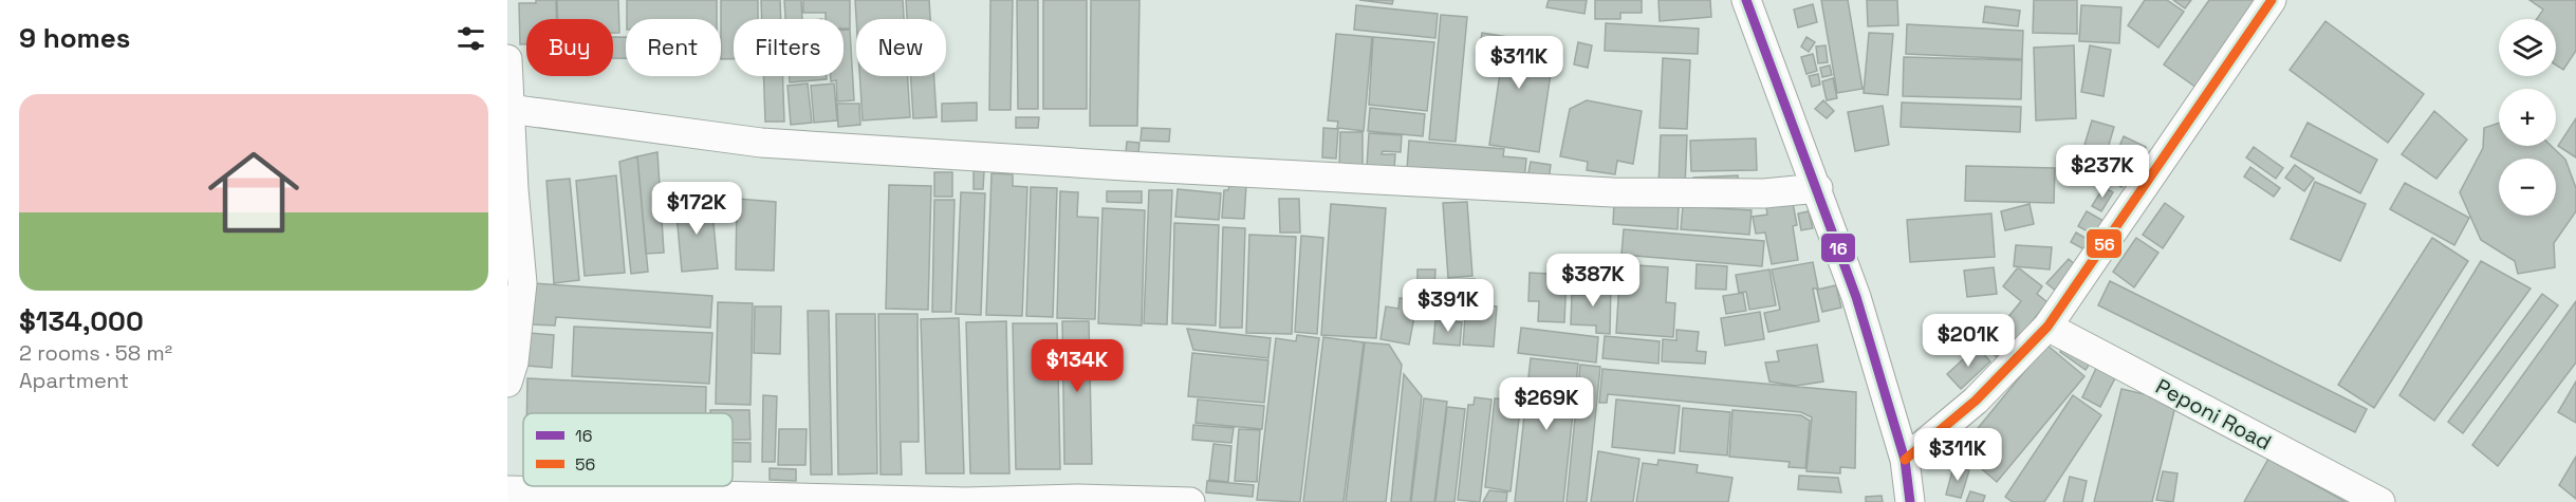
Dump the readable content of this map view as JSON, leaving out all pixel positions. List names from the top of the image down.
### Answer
{
  "streets": {
    "street": ["Peponi Road"]
  },
  "lines": ["transit line 16", "transit line 56"],
  "legend": ["16", "56"],
  "page": {
    "heading": "9 homes",
    "map_buttons": ["+", "−"],
    "chip": [
      "Buy",
      "Rent",
      "Filters",
      "New"
    ],
    "price": [
      "$311K",
      "$237K",
      "$172K",
      "$387K",
      "$391K",
      "$201K",
      "$134K",
      "$269K",
      "$311K"
    ],
    "list": [
      {
        "name": "$134,000",
        "note": "2 rooms · 58 m² · Apartment"
      }
    ]
  }
}
